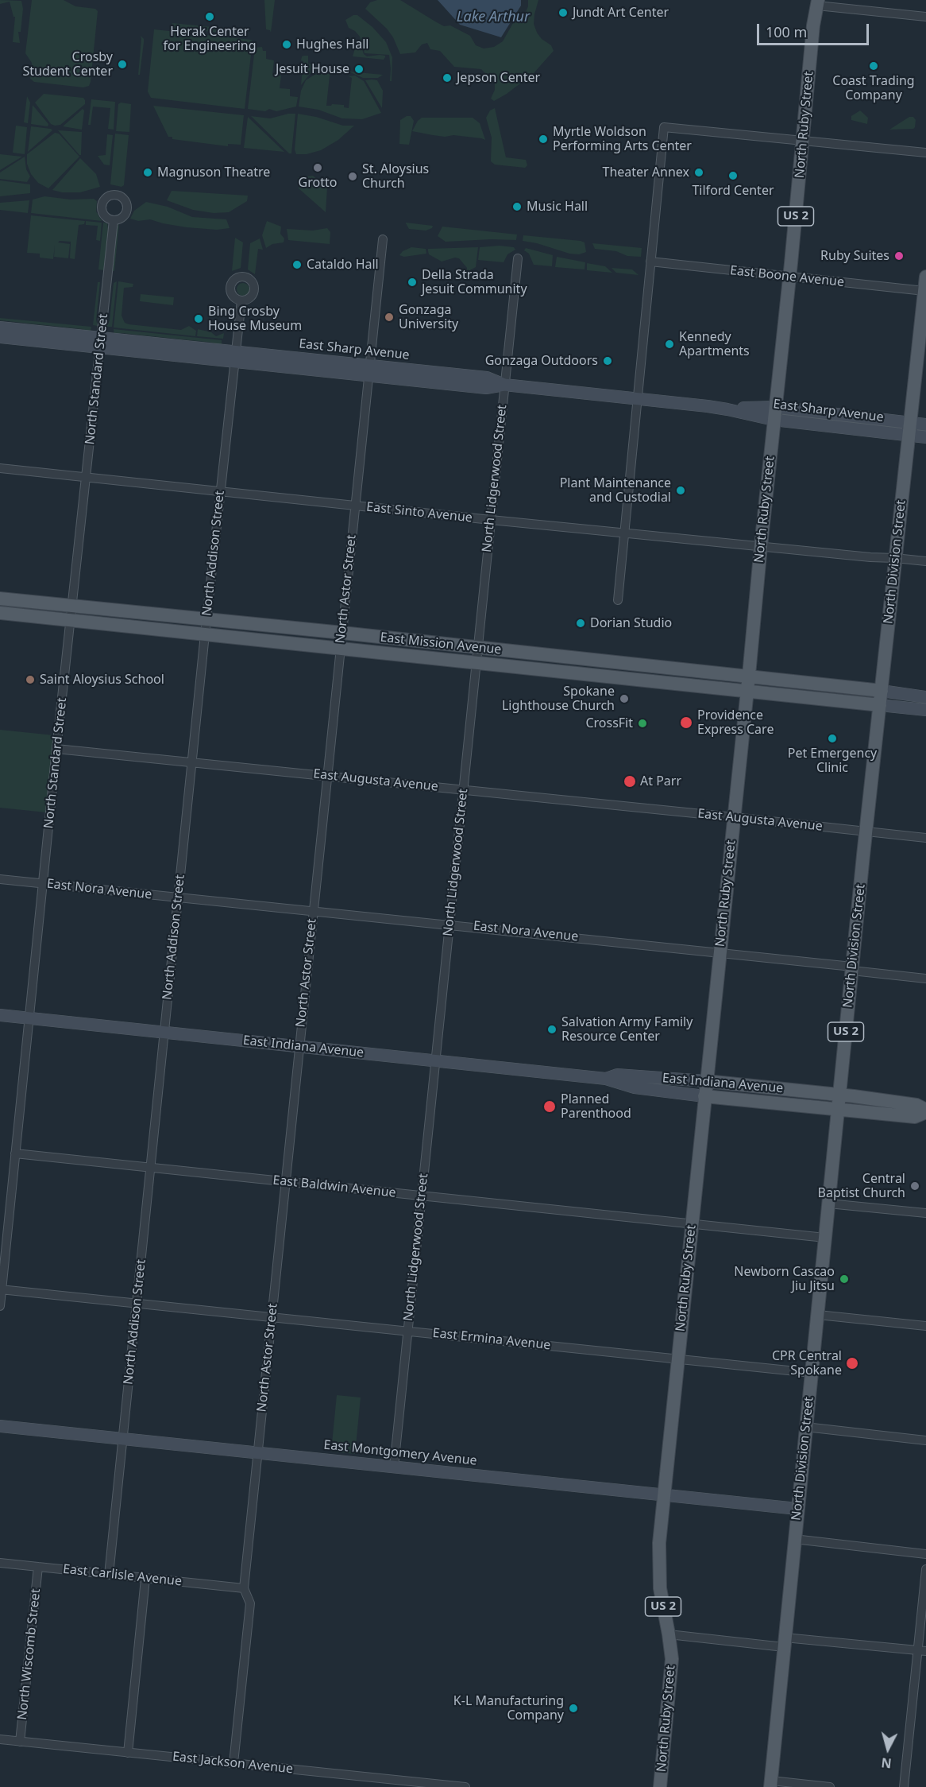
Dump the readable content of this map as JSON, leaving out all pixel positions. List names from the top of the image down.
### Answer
{
  "streets": {
    "main road": [
      "North Ruby Street",
      "US 2",
      "North Division Street",
      "East Mission Avenue",
      "East Indiana Avenue"
    ],
    "street": [
      "East Boone Avenue",
      "East Sharp Avenue",
      "North Standard Street",
      "North Lidgerwood Street",
      "East Sinto Avenue",
      "North Addison Street",
      "North Astor Street",
      "East Augusta Avenue",
      "East Nora Avenue",
      "East Baldwin Avenue",
      "East Ermina Avenue",
      "East Montgomery Avenue",
      "East Carlisle Avenue",
      "North Wiscomb Street",
      "East Jackson Avenue"
    ]
  },
  "crossings": [
    ["North Ruby Street", "East Boone Avenue"],
    ["North Ruby Street", "East Sharp Avenue"],
    ["North Ruby Street", "East Sinto Avenue"],
    ["North Ruby Street", "East Mission Avenue"],
    ["North Ruby Street", "East Augusta Avenue"],
    ["North Ruby Street", "East Nora Avenue"],
    ["North Ruby Street", "East Indiana Avenue"],
    ["North Ruby Street", "East Baldwin Avenue"],
    ["North Ruby Street", "East Ermina Avenue"],
    ["North Ruby Street", "East Montgomery Avenue"],
    ["East Boone Avenue", "North Division Street"],
    ["East Sharp Avenue", "North Standard Street"],
    ["East Sharp Avenue", "North Lidgerwood Street"],
    ["East Sharp Avenue", "North Addison Street"],
    ["East Sharp Avenue", "North Division Street"],
    ["East Sharp Avenue", "North Astor Street"],
    ["North Standard Street", "East Sinto Avenue"],
    ["North Standard Street", "East Mission Avenue"],
    ["North Standard Street", "East Augusta Avenue"],
    ["North Standard Street", "East Nora Avenue"],
    ["North Standard Street", "East Indiana Avenue"],
    ["North Standard Street", "East Baldwin Avenue"],
    ["North Standard Street", "East Ermina Avenue"],
    ["North Lidgerwood Street", "East Sinto Avenue"],
    ["North Lidgerwood Street", "East Mission Avenue"],
    ["North Lidgerwood Street", "East Augusta Avenue"],
    ["North Lidgerwood Street", "East Nora Avenue"],
    ["North Lidgerwood Street", "East Indiana Avenue"],
    ["North Lidgerwood Street", "East Baldwin Avenue"],
    ["North Lidgerwood Street", "East Ermina Avenue"],
    ["North Lidgerwood Street", "East Montgomery Avenue"],
    ["East Sinto Avenue", "North Addison Street"],
    ["East Sinto Avenue", "North Division Street"],
    ["East Sinto Avenue", "North Astor Street"],
    ["North Addison Street", "East Mission Avenue"],
    ["North Addison Street", "East Augusta Avenue"],
    ["North Addison Street", "East Nora Avenue"],
    ["North Addison Street", "East Indiana Avenue"],
    ["North Addison Street", "East Baldwin Avenue"],
    ["North Addison Street", "East Ermina Avenue"],
    ["North Addison Street", "East Montgomery Avenue"],
    ["North Addison Street", "East Carlisle Avenue"],
    ["North Division Street", "East Mission Avenue"],
    ["North Division Street", "East Augusta Avenue"],
    ["North Division Street", "East Nora Avenue"],
    ["North Division Street", "East Indiana Avenue"],
    ["North Division Street", "East Baldwin Avenue"],
    ["North Division Street", "East Ermina Avenue"],
    ["North Division Street", "East Montgomery Avenue"],
    ["North Astor Street", "East Mission Avenue"],
    ["North Astor Street", "East Augusta Avenue"],
    ["North Astor Street", "East Nora Avenue"],
    ["North Astor Street", "East Indiana Avenue"],
    ["North Astor Street", "East Baldwin Avenue"],
    ["North Astor Street", "East Ermina Avenue"],
    ["North Astor Street", "East Montgomery Avenue"],
    ["North Astor Street", "East Carlisle Avenue"],
    ["North Astor Street", "East Jackson Avenue"],
    ["East Carlisle Avenue", "North Wiscomb Street"],
    ["North Wiscomb Street", "East Jackson Avenue"]
  ],
  "water": ["Lake Arthur"],
  "places": [
    "Jundt Art Center",
    "Herak Center for Engineering",
    "Hughes Hall",
    "Crosby Student Center",
    "Coast Trading Company",
    "Jesuit House",
    "Jepson Center",
    "Myrtle Woldson Performing Arts Center",
    "Grotto",
    "Magnuson Theatre",
    "Theater Annex",
    "Tilford Center",
    "St. Aloysius Church",
    "Music Hall",
    "Ruby Suites",
    "Cataldo Hall",
    "Della Strada Jesuit Community",
    "Gonzaga University",
    "Bing Crosby House Museum",
    "Kennedy Apartments",
    "Gonzaga Outdoors",
    "Plant Maintenance and Custodial",
    "Dorian Studio",
    "Saint Aloysius School",
    "Spokane Lighthouse Church",
    "Providence Express Care",
    "CrossFit",
    "Pet Emergency Clinic",
    "At Parr",
    "Salvation Army Family Resource Center",
    "Planned Parenthood",
    "Central Baptist Church",
    "Newborn Cascao Jiu Jitsu",
    "CPR Central Spokane",
    "K-L Manufacturing Company"
  ],
  "scale_bar": "100 m",
  "north": "bottom"
}
